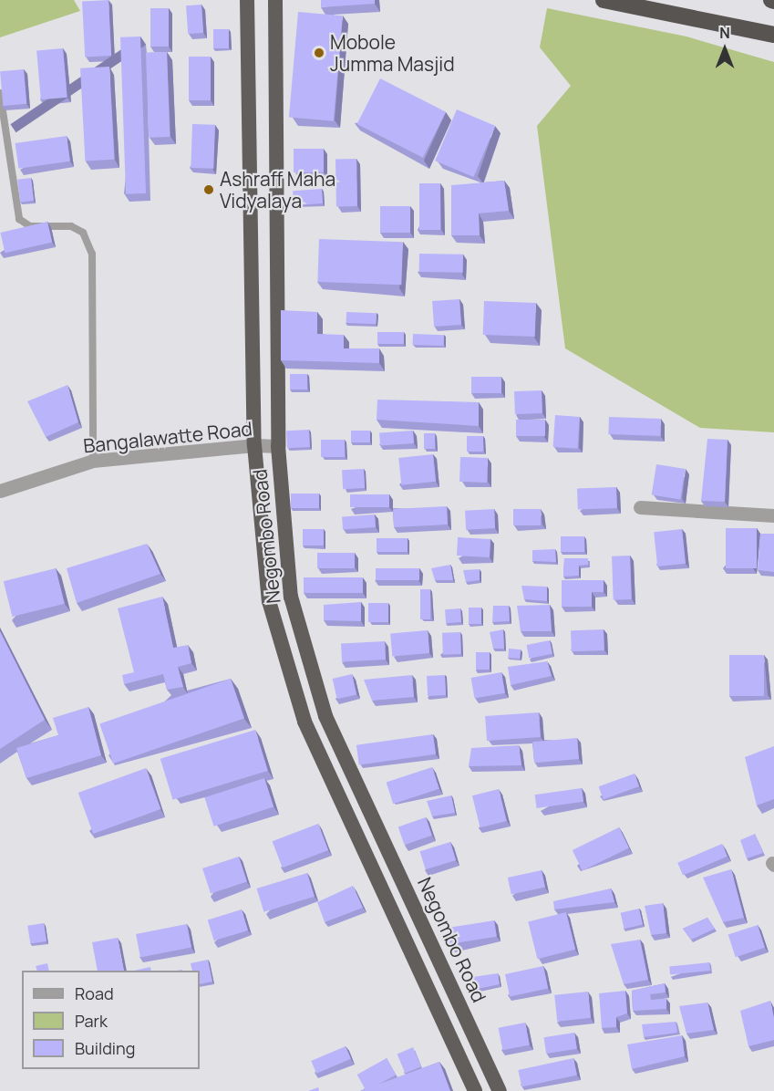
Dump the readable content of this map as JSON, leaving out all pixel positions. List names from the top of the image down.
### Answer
{
  "streets": {
    "highway": ["Negombo Road"],
    "street": ["Bangalawatte Road"]
  },
  "crossings": [
    ["Bangalawatte Road", "Negombo Road"]
  ],
  "places": ["Mobole Jumma Masjid", "Ashraff Maha Vidyalaya"],
  "legend": ["Road", "Park", "Building"],
  "north": "top"
}
